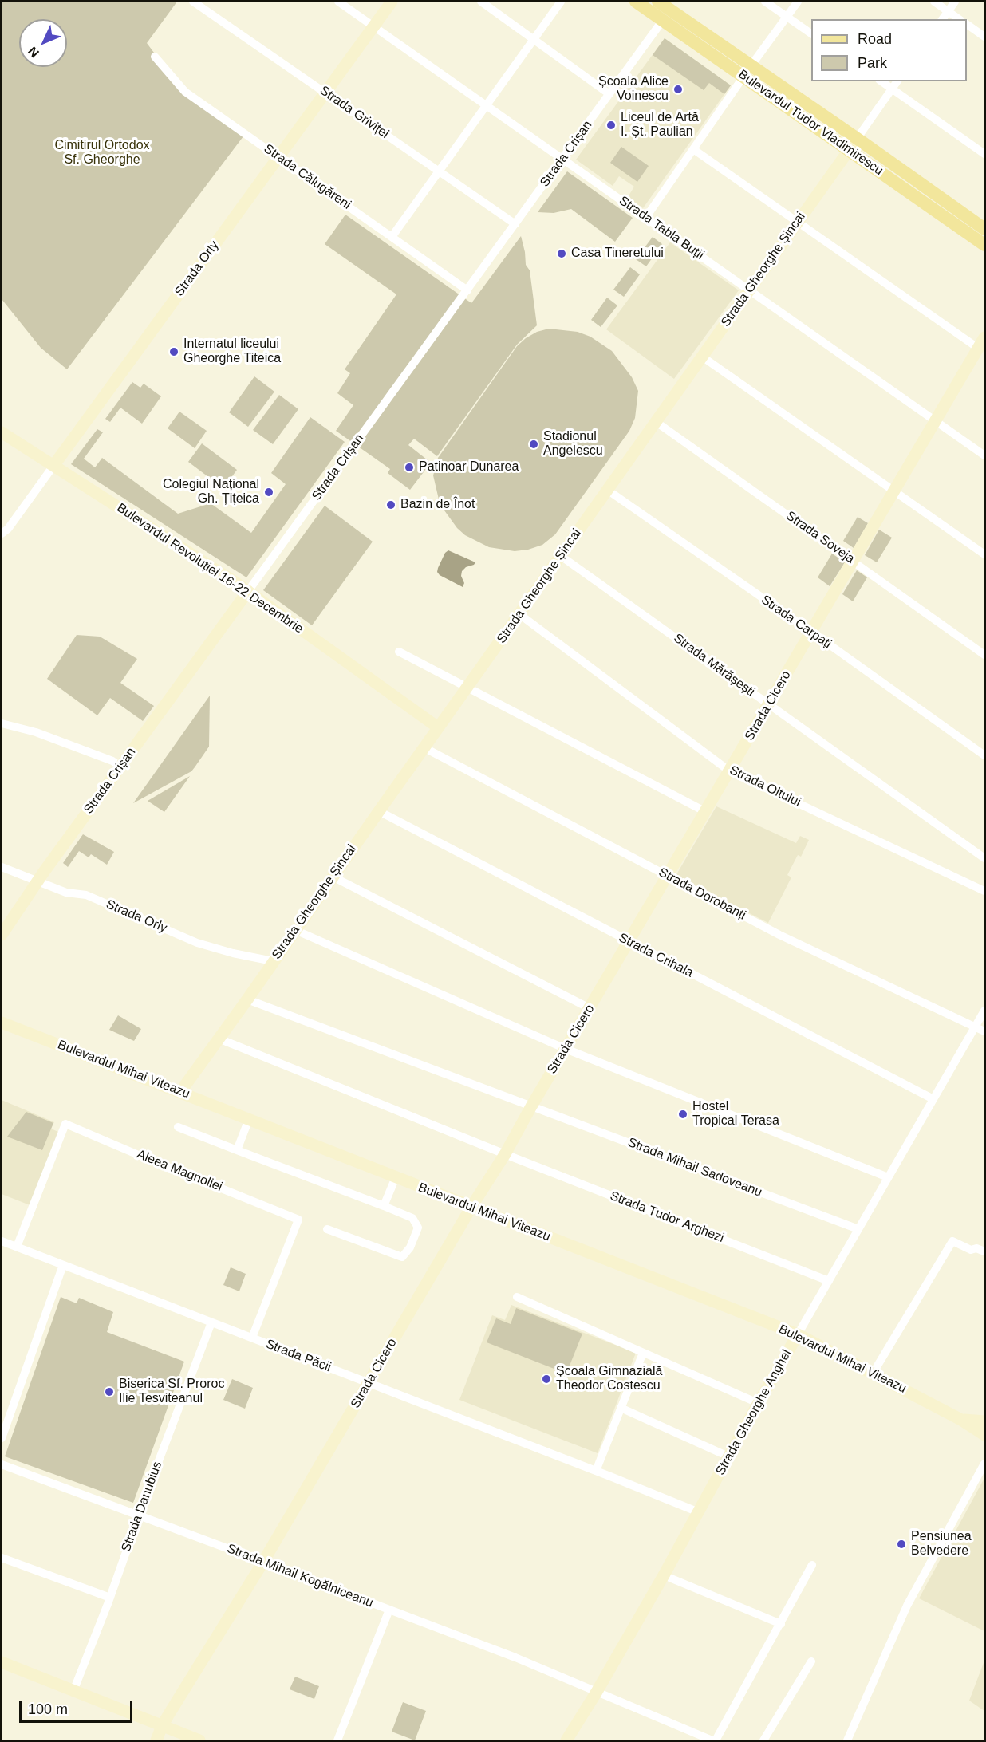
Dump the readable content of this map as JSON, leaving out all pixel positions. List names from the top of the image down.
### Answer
{
  "streets": {
    "main road": ["Bulevardul Tudor Vladimirescu"],
    "street": [
      "Strada Griviței",
      "Strada Crișan",
      "Strada Călugăreni",
      "Strada Tabla Buții",
      "Strada Orly",
      "Strada Gheorghe Șincai",
      "Strada Soveja",
      "Bulevardul Revoluției 16-22 Decembrie",
      "Strada Carpați",
      "Strada Mărășești",
      "Strada Cicero",
      "Strada Oltului",
      "Strada Dorobanți",
      "Strada Crihala",
      "Bulevardul Mihai Viteazu",
      "Strada Mihail Sadoveanu",
      "Aleea Magnoliei",
      "Strada Tudor Arghezi",
      "Strada Păcii",
      "Strada Gheorghe Anghel",
      "Strada Danubius",
      "Strada Mihail Kogălniceanu"
    ]
  },
  "crossings": [
    ["Strada Griviței", "Strada Crișan"],
    ["Strada Griviței", "Strada Orly"],
    ["Bulevardul Tudor Vladimirescu", "Strada Crișan"],
    ["Bulevardul Tudor Vladimirescu", "Strada Gheorghe Șincai"],
    ["Strada Crișan", "Strada Călugăreni"],
    ["Strada Crișan", "Strada Tabla Buții"],
    ["Strada Crișan", "Strada Orly"],
    ["Strada Crișan", "Bulevardul Revoluției 16-22 Decembrie"],
    ["Strada Călugăreni", "Strada Orly"],
    ["Strada Tabla Buții", "Strada Orly"],
    ["Strada Tabla Buții", "Strada Gheorghe Șincai"],
    ["Strada Tabla Buții", "Strada Cicero"],
    ["Strada Orly", "Strada Gheorghe Șincai"],
    ["Strada Orly", "Bulevardul Revoluției 16-22 Decembrie"],
    ["Strada Gheorghe Șincai", "Strada Soveja"],
    ["Strada Gheorghe Șincai", "Bulevardul Revoluției 16-22 Decembrie"],
    ["Strada Gheorghe Șincai", "Strada Carpați"],
    ["Strada Gheorghe Șincai", "Strada Mărășești"],
    ["Strada Gheorghe Șincai", "Strada Oltului"],
    ["Strada Gheorghe Șincai", "Strada Dorobanți"],
    ["Strada Gheorghe Șincai", "Strada Crihala"],
    ["Strada Gheorghe Șincai", "Bulevardul Mihai Viteazu"],
    ["Strada Gheorghe Șincai", "Strada Mihail Sadoveanu"],
    ["Strada Gheorghe Șincai", "Strada Tudor Arghezi"],
    ["Strada Soveja", "Strada Cicero"],
    ["Strada Carpați", "Strada Cicero"],
    ["Strada Mărășești", "Strada Cicero"],
    ["Strada Cicero", "Strada Oltului"],
    ["Strada Cicero", "Strada Dorobanți"],
    ["Strada Cicero", "Strada Crihala"],
    ["Strada Cicero", "Bulevardul Mihai Viteazu"],
    ["Strada Cicero", "Strada Mihail Sadoveanu"],
    ["Strada Cicero", "Strada Tudor Arghezi"],
    ["Strada Cicero", "Strada Păcii"],
    ["Strada Cicero", "Strada Mihail Kogălniceanu"],
    ["Strada Dorobanți", "Strada Gheorghe Anghel"],
    ["Strada Crihala", "Strada Gheorghe Anghel"],
    ["Bulevardul Mihai Viteazu", "Strada Gheorghe Anghel"],
    ["Strada Mihail Sadoveanu", "Strada Gheorghe Anghel"],
    ["Aleea Magnoliei", "Strada Păcii"],
    ["Strada Tudor Arghezi", "Strada Gheorghe Anghel"],
    ["Strada Păcii", "Strada Gheorghe Anghel"],
    ["Strada Păcii", "Strada Danubius"],
    ["Strada Gheorghe Anghel", "Strada Mihail Kogălniceanu"],
    ["Strada Danubius", "Strada Mihail Kogălniceanu"]
  ],
  "parks": ["Cimitirul Ortodox Sf. Gheorghe"],
  "places": [
    "Școala Alice Voinescu",
    "Liceul de Artă I. Șt. Paulian",
    "Casa Tineretului",
    "Internatul liceului Gheorghe Titeica",
    "Stadionul Angelescu",
    "Patinoar Dunarea",
    "Colegiul Național Gh. Țițeica",
    "Bazin de Înot",
    "Hostel Tropical Terasa",
    "Școala Gimnazială Theodor Costescu",
    "Biserica Sf. Proroc Ilie Tesviteanul",
    "Pensiunea Belvedere"
  ],
  "legend": ["Road", "Park"],
  "scale_bar": "100 m",
  "north": "bottom left"
}
